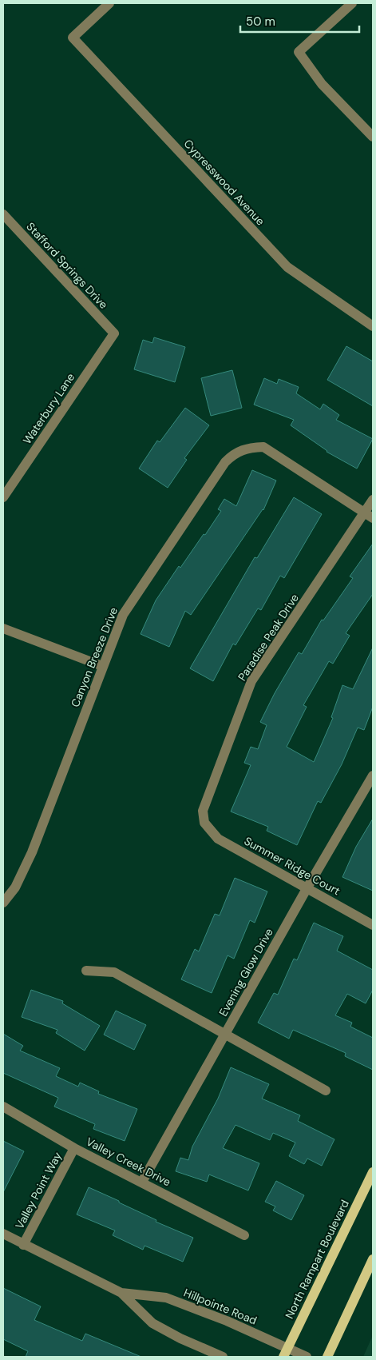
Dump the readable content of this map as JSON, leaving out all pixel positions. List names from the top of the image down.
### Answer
{
  "streets": {
    "main road": ["North Rampart Boulevard"],
    "street": [
      "Cypresswood Avenue",
      "Stafford Springs Drive",
      "Waterbury Lane",
      "Paradise Peak Drive",
      "Canyon Breeze Drive",
      "Summer Ridge Court",
      "Evening Glow Drive",
      "Valley Creek Drive",
      "Valley Point Way",
      "Hillpointe Road"
    ]
  },
  "crossings": [
    ["Stafford Springs Drive", "Waterbury Lane"],
    ["Paradise Peak Drive", "Canyon Breeze Drive"],
    ["Paradise Peak Drive", "Summer Ridge Court"],
    ["Summer Ridge Court", "Evening Glow Drive"],
    ["Evening Glow Drive", "Valley Creek Drive"],
    ["Valley Creek Drive", "Valley Point Way"],
    ["Valley Point Way", "Hillpointe Road"],
    ["North Rampart Boulevard", "Hillpointe Road"]
  ],
  "scale_bar": "50 m"
}
